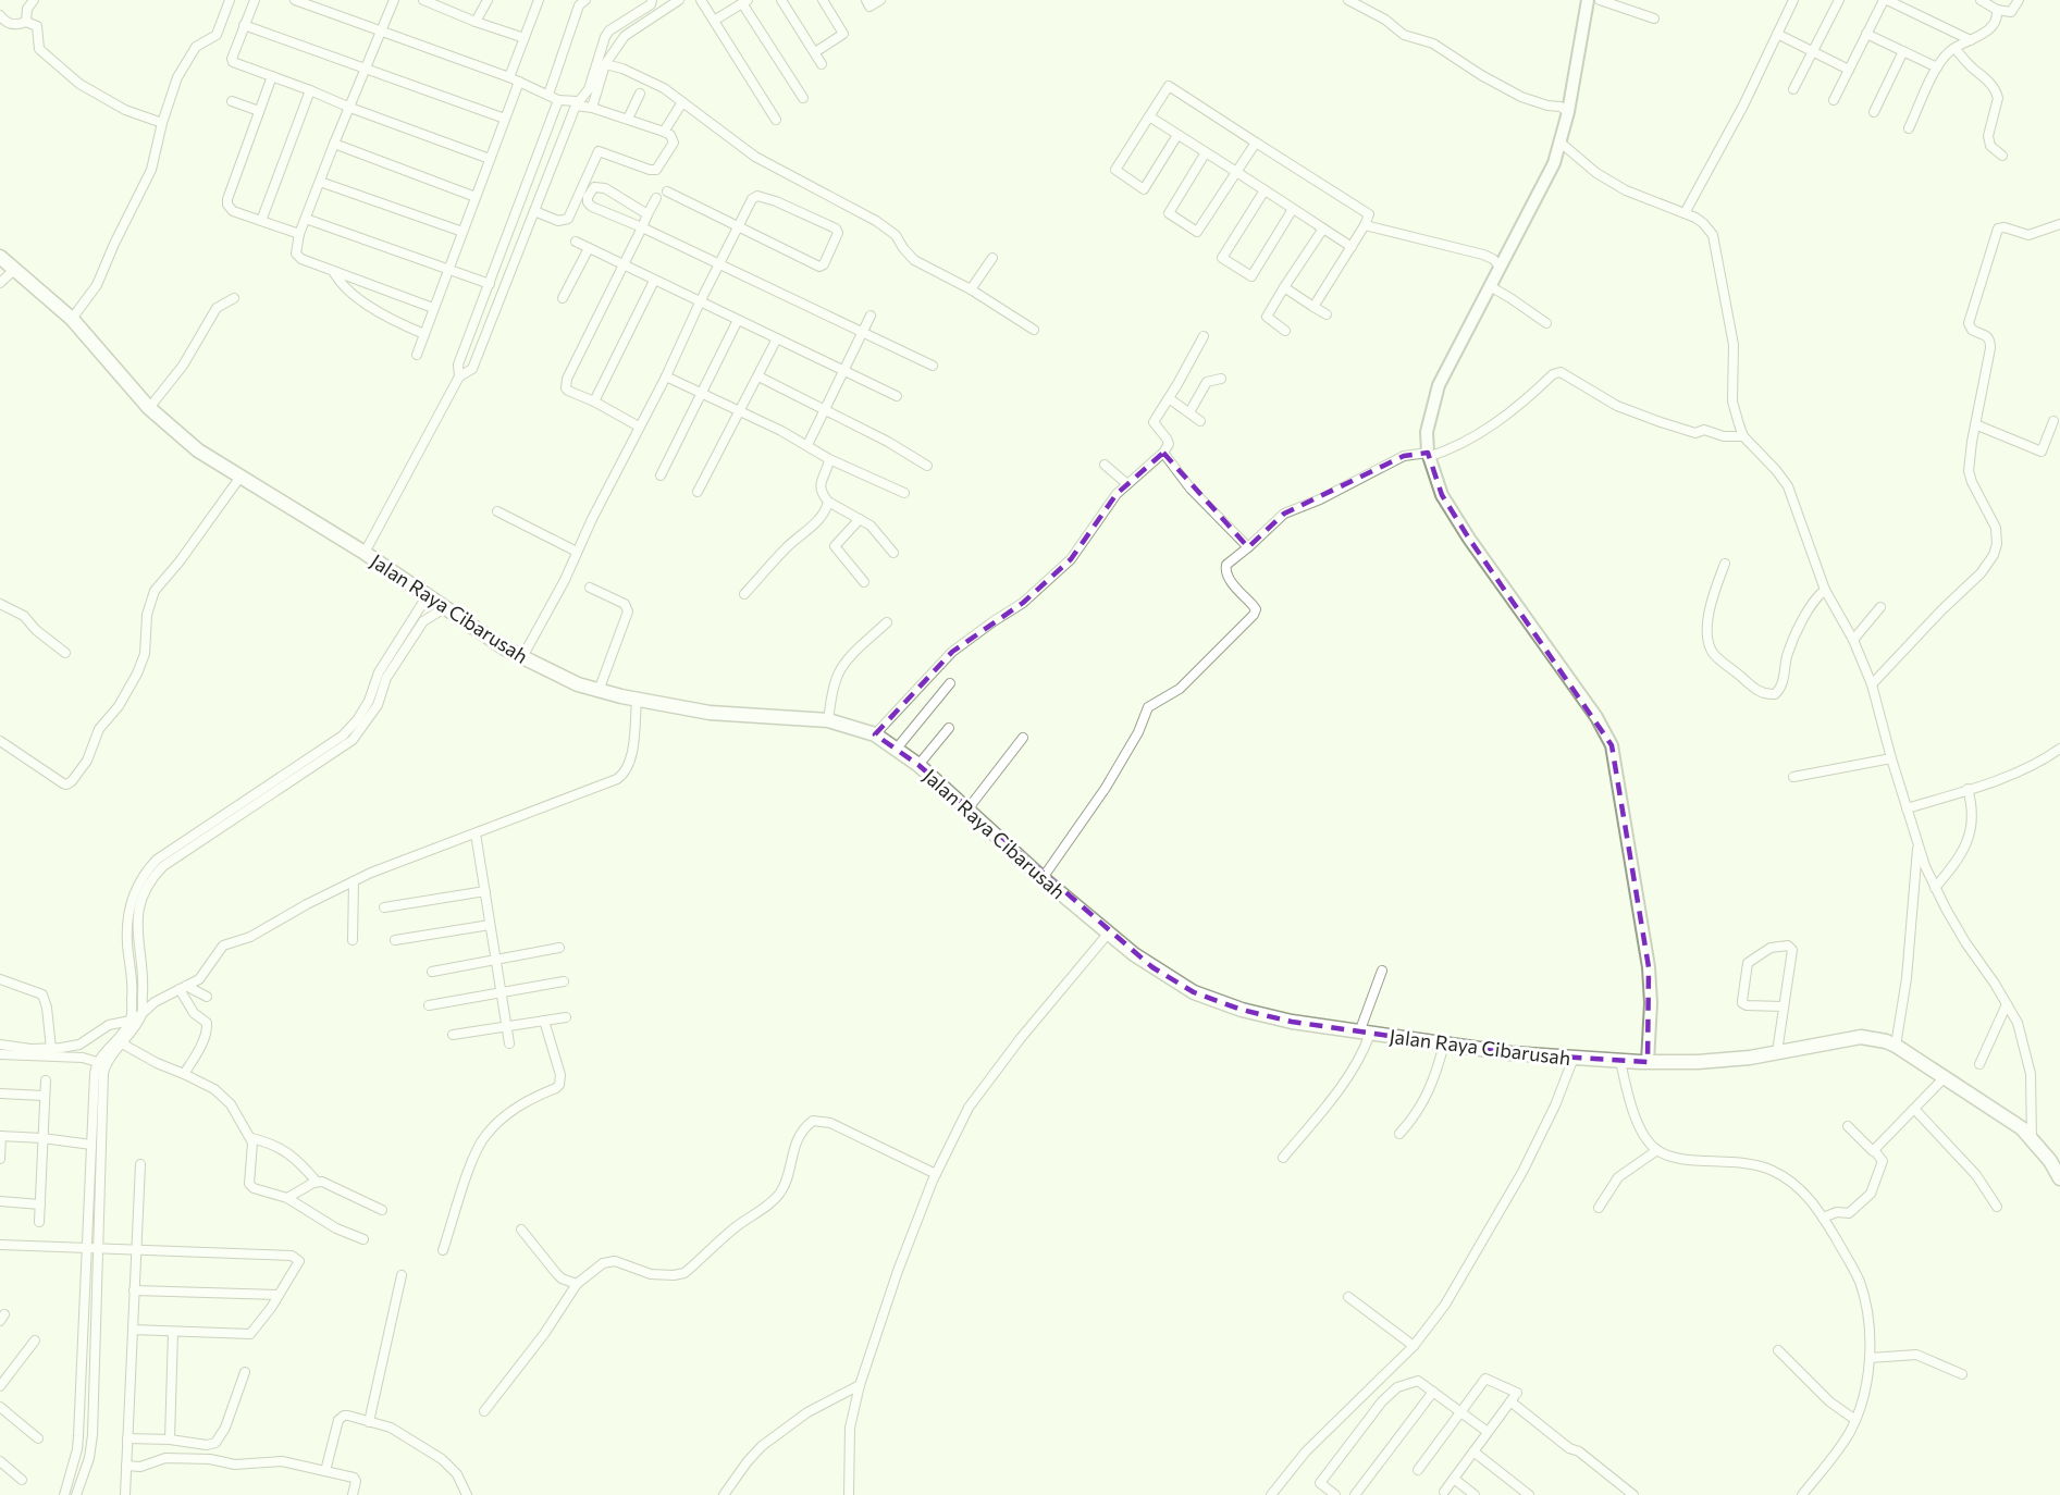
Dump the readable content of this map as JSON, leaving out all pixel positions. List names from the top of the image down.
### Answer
{
  "streets": {
    "main road": ["Jalan Raya Cibarusah"]
  }
}
